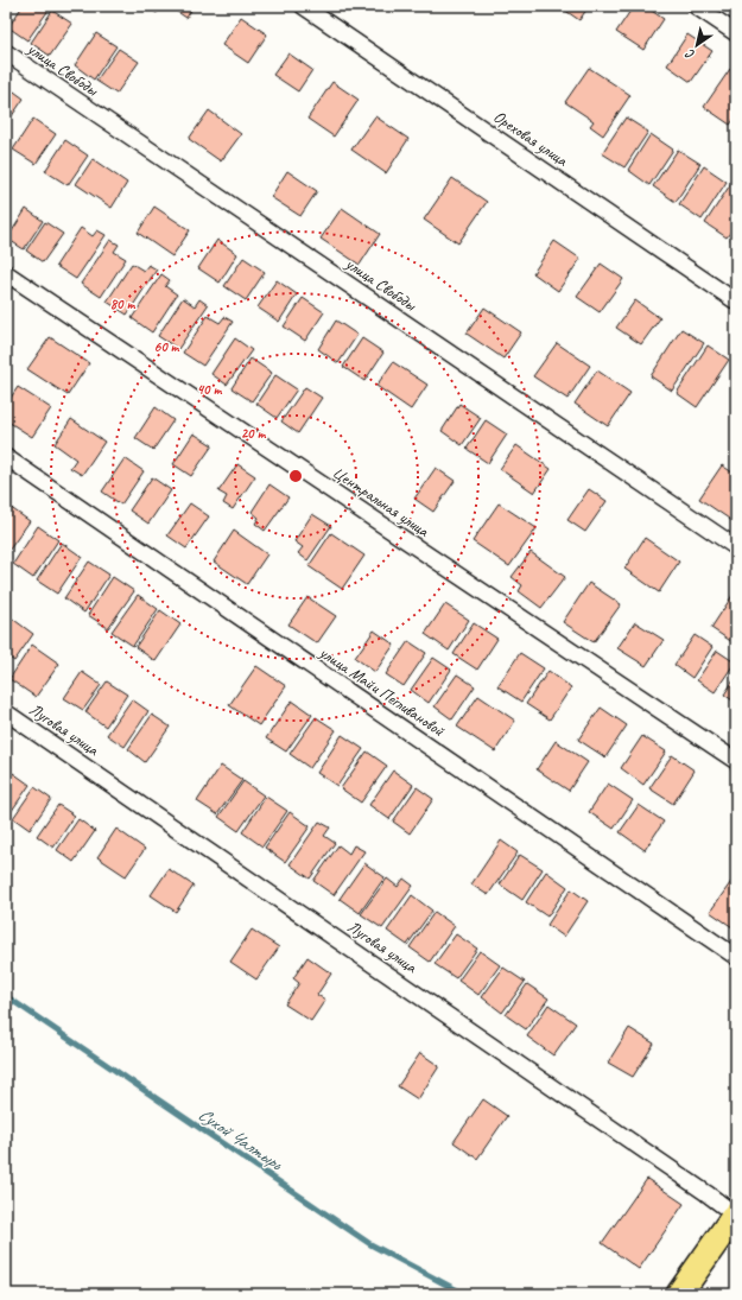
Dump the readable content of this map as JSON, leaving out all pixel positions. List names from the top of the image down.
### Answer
{
  "streets": {
    "street": [
      "улица Свободы",
      "Ореховая улица",
      "Центральная улица",
      "улица Майи Пегливановой",
      "Луговая улица"
    ]
  },
  "water": ["Сухой Чалтырь"],
  "north": "bottom left",
  "rings": [
    "80 m",
    "60 m",
    "40 m",
    "20 m"
  ]
}
